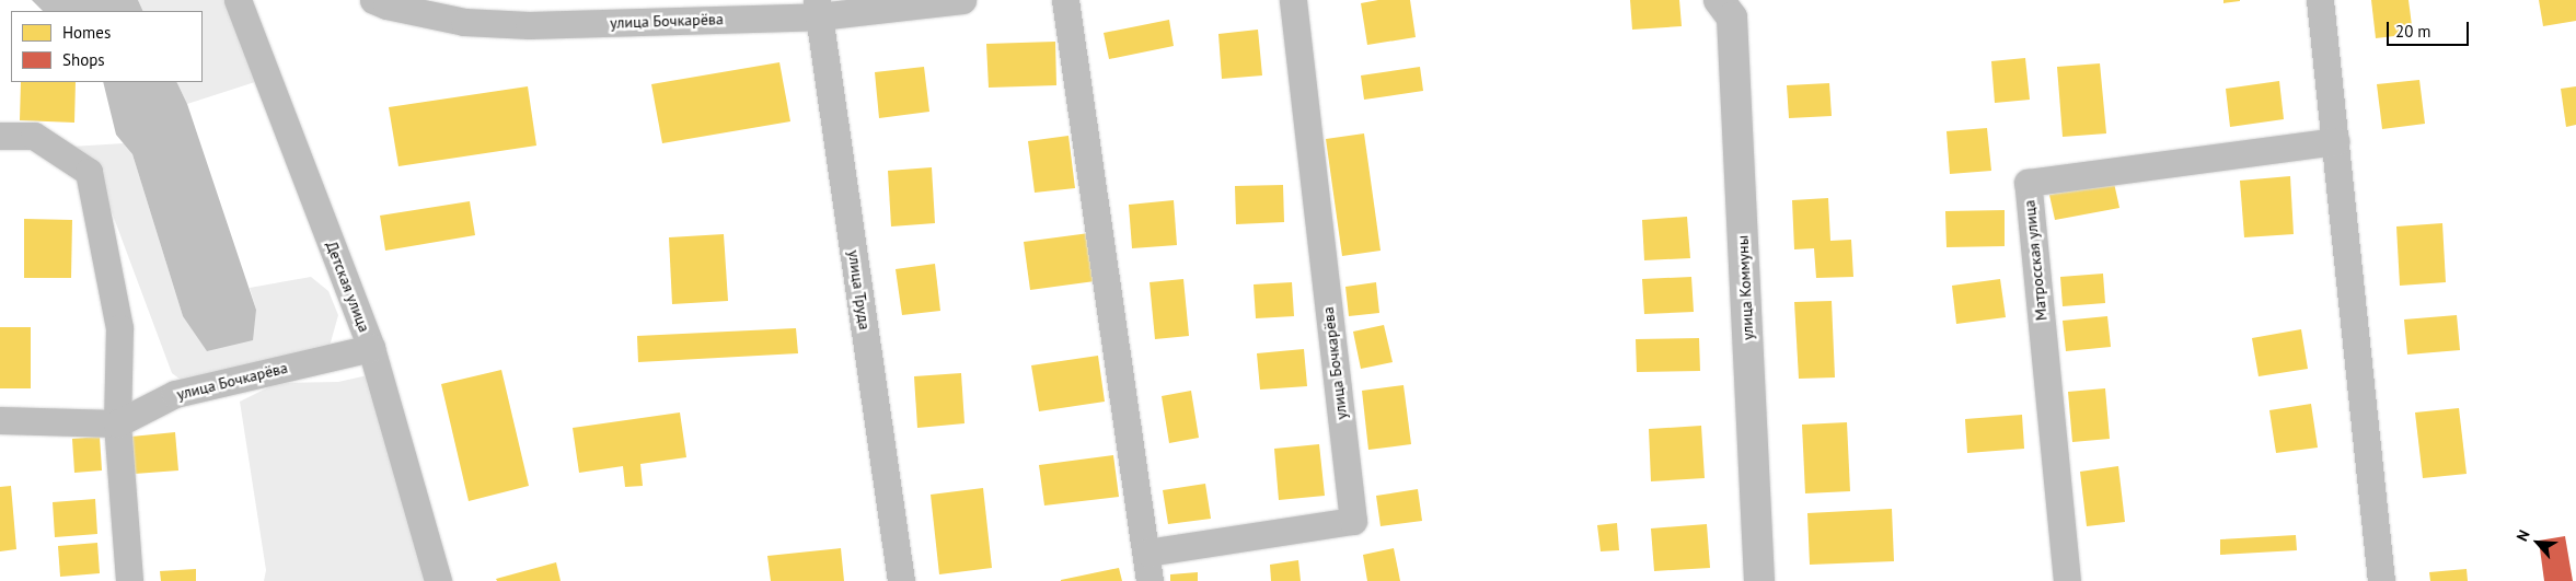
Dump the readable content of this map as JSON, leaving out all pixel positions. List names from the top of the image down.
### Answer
{
  "streets": {
    "main road": ["улица Коммуны"],
    "street": [
      "улица Бочкарёва",
      "Матросская улица",
      "Детская улица",
      "улица Труда"
    ]
  },
  "crossings": [
    ["улица Бочкарёва", "Детская улица"],
    ["улица Бочкарёва", "улица Труда"]
  ],
  "legend": ["Homes", "Shops"],
  "scale_bar": "20 m",
  "north": "top left"
}
